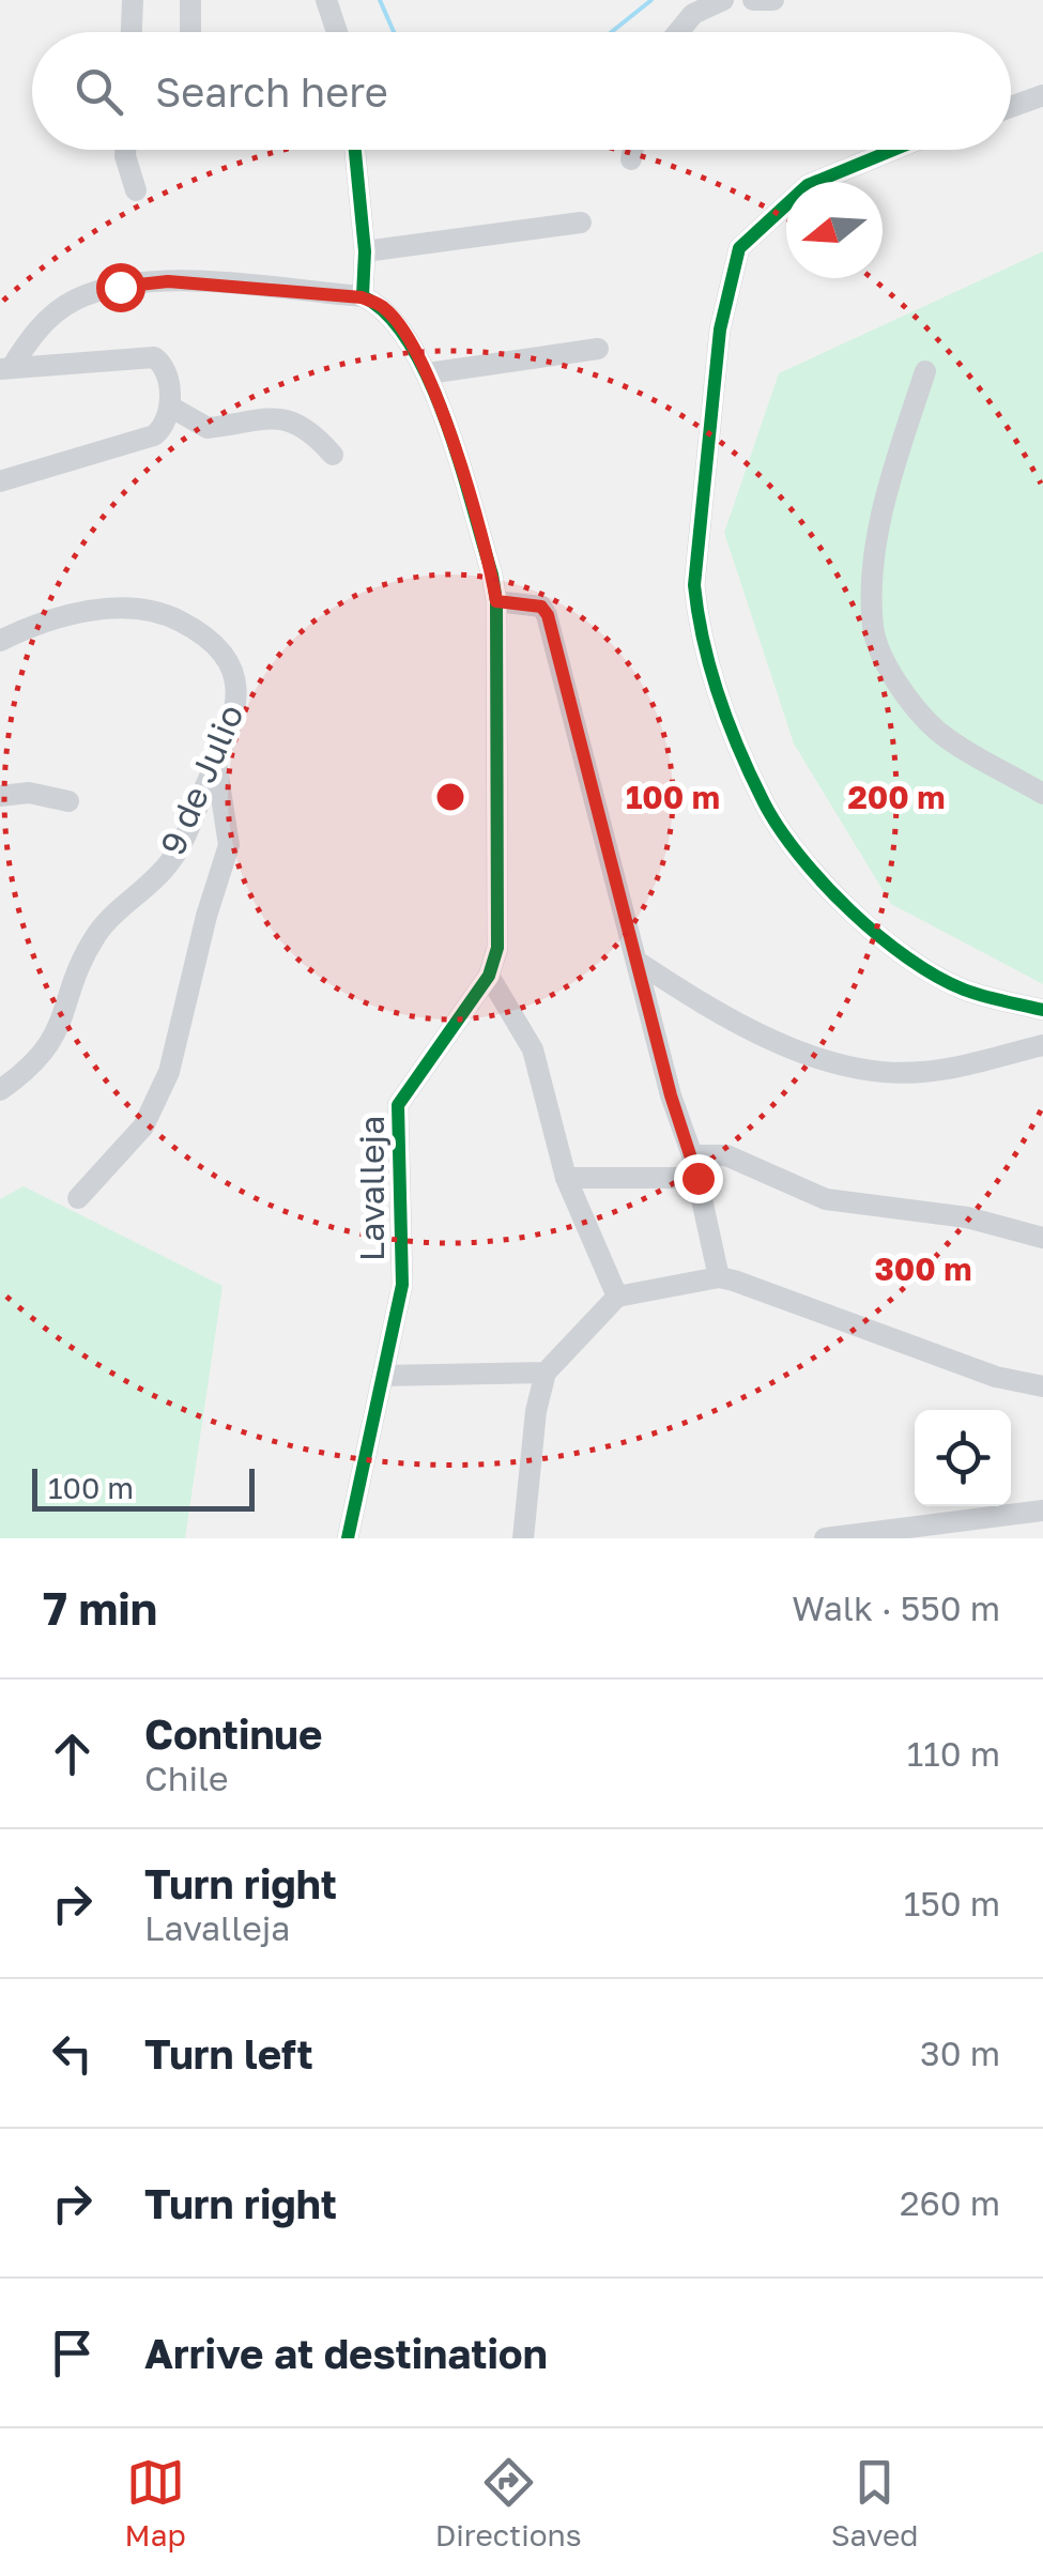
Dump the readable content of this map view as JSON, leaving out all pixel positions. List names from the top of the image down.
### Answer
{
  "streets": {
    "street": ["9 de Julio", "Lavalleja"]
  },
  "scale_bar": "100 m",
  "north": "left",
  "page": {
    "search": "Search here",
    "scale": "100 m",
    "heading": ["7 min", "Walk · 550 m"],
    "list": [
      ["Continue", "Chile", "110 m"],
      ["Turn right", "Lavalleja", "150 m"],
      ["Turn left", "30 m"],
      ["Turn right", "260 m"],
      "Arrive at destination"
    ],
    "nav": ["Map", "Directions", "Saved"]
  },
  "rings": ["100 m", "200 m", "300 m"]
}
